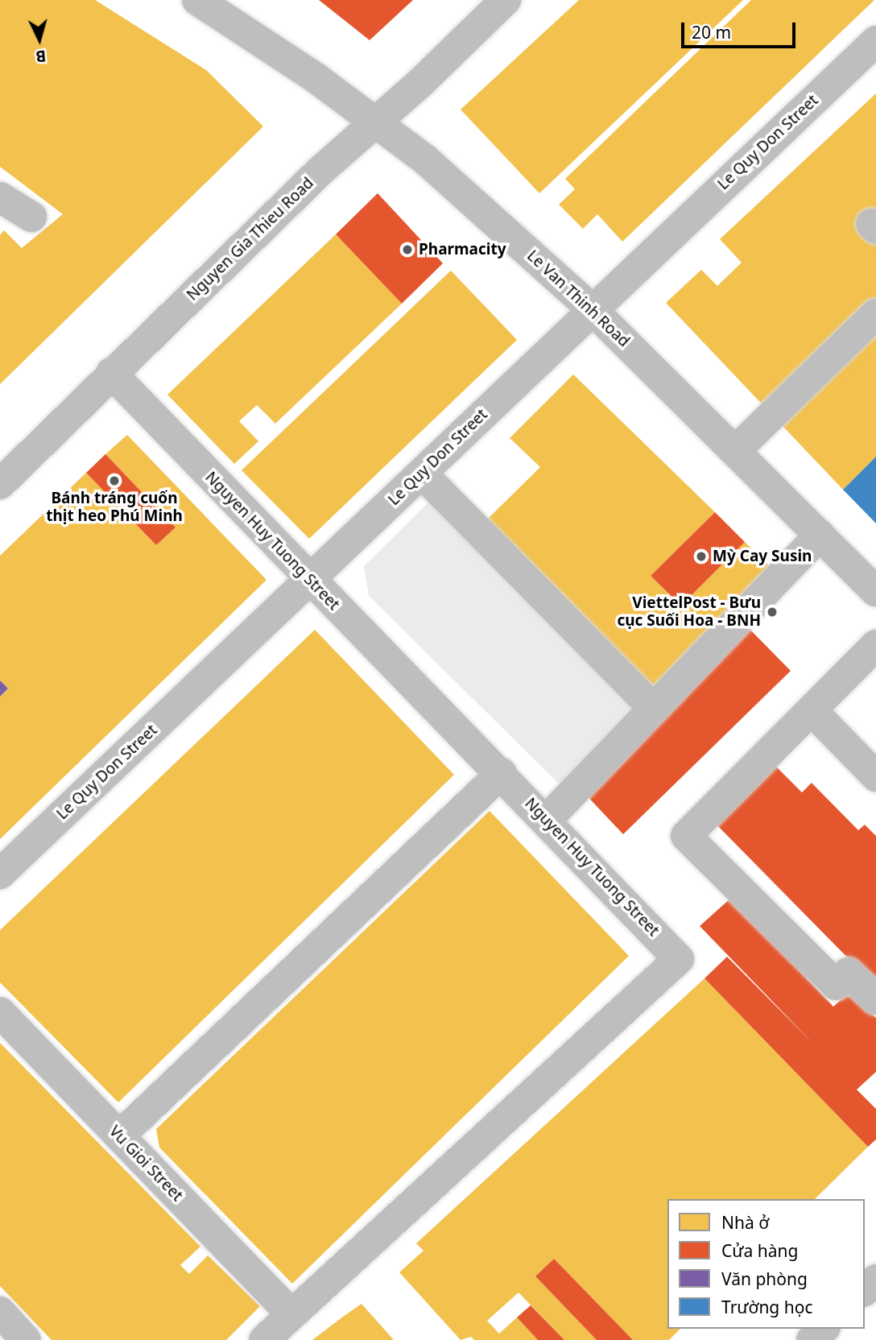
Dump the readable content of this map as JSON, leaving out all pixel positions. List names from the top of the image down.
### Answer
{
  "streets": {
    "street": [
      "Le Quy Don Street",
      "Nguyen Gia Thieu Road",
      "Le Van Thinh Road",
      "Nguyen Huy Tuong Street",
      "Vu Gioi Street"
    ]
  },
  "crossings": [
    ["Le Quy Don Street", "Le Van Thinh Road"],
    ["Le Quy Don Street", "Nguyen Huy Tuong Street"],
    ["Nguyen Gia Thieu Road", "Le Van Thinh Road"],
    ["Nguyen Gia Thieu Road", "Nguyen Huy Tuong Street"],
    ["Nguyen Huy Tuong Street", "Vu Gioi Street"]
  ],
  "places": [
    "Pharmacity",
    "Bánh tráng cuốn thịt heo Phú Minh",
    "Mỳ Cay Susin",
    "ViettelPost - Bưu cục Suối Hoa - BNH"
  ],
  "legend": [
    "Nhà ở",
    "Cửa hàng",
    "Văn phòng",
    "Trường học"
  ],
  "scale_bar": "20 m",
  "north": "bottom"
}
